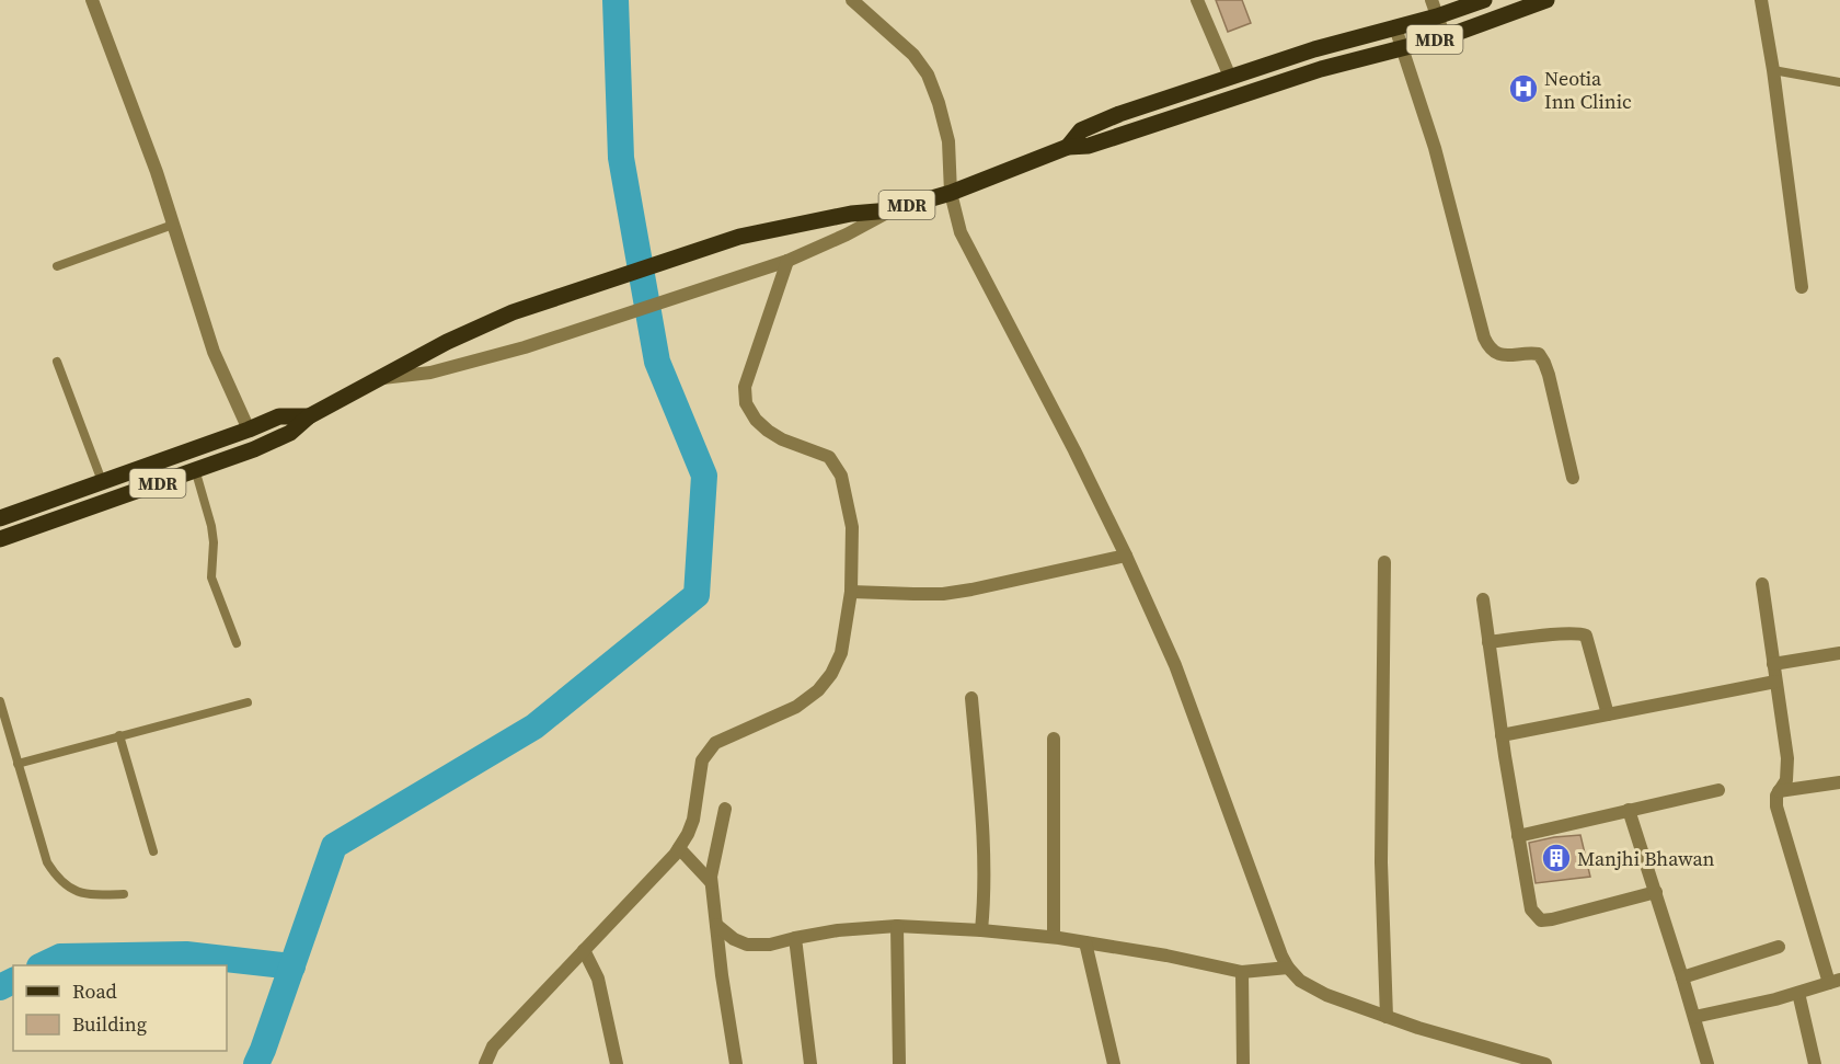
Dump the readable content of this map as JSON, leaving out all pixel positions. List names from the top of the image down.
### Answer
{
  "streets": {
    "main road": ["MDR"]
  },
  "places": {
    "hospital": ["Neotia Inn Clinic"],
    "building": ["Manjhi Bhawan"]
  },
  "legend": ["Road", "Building"]
}
